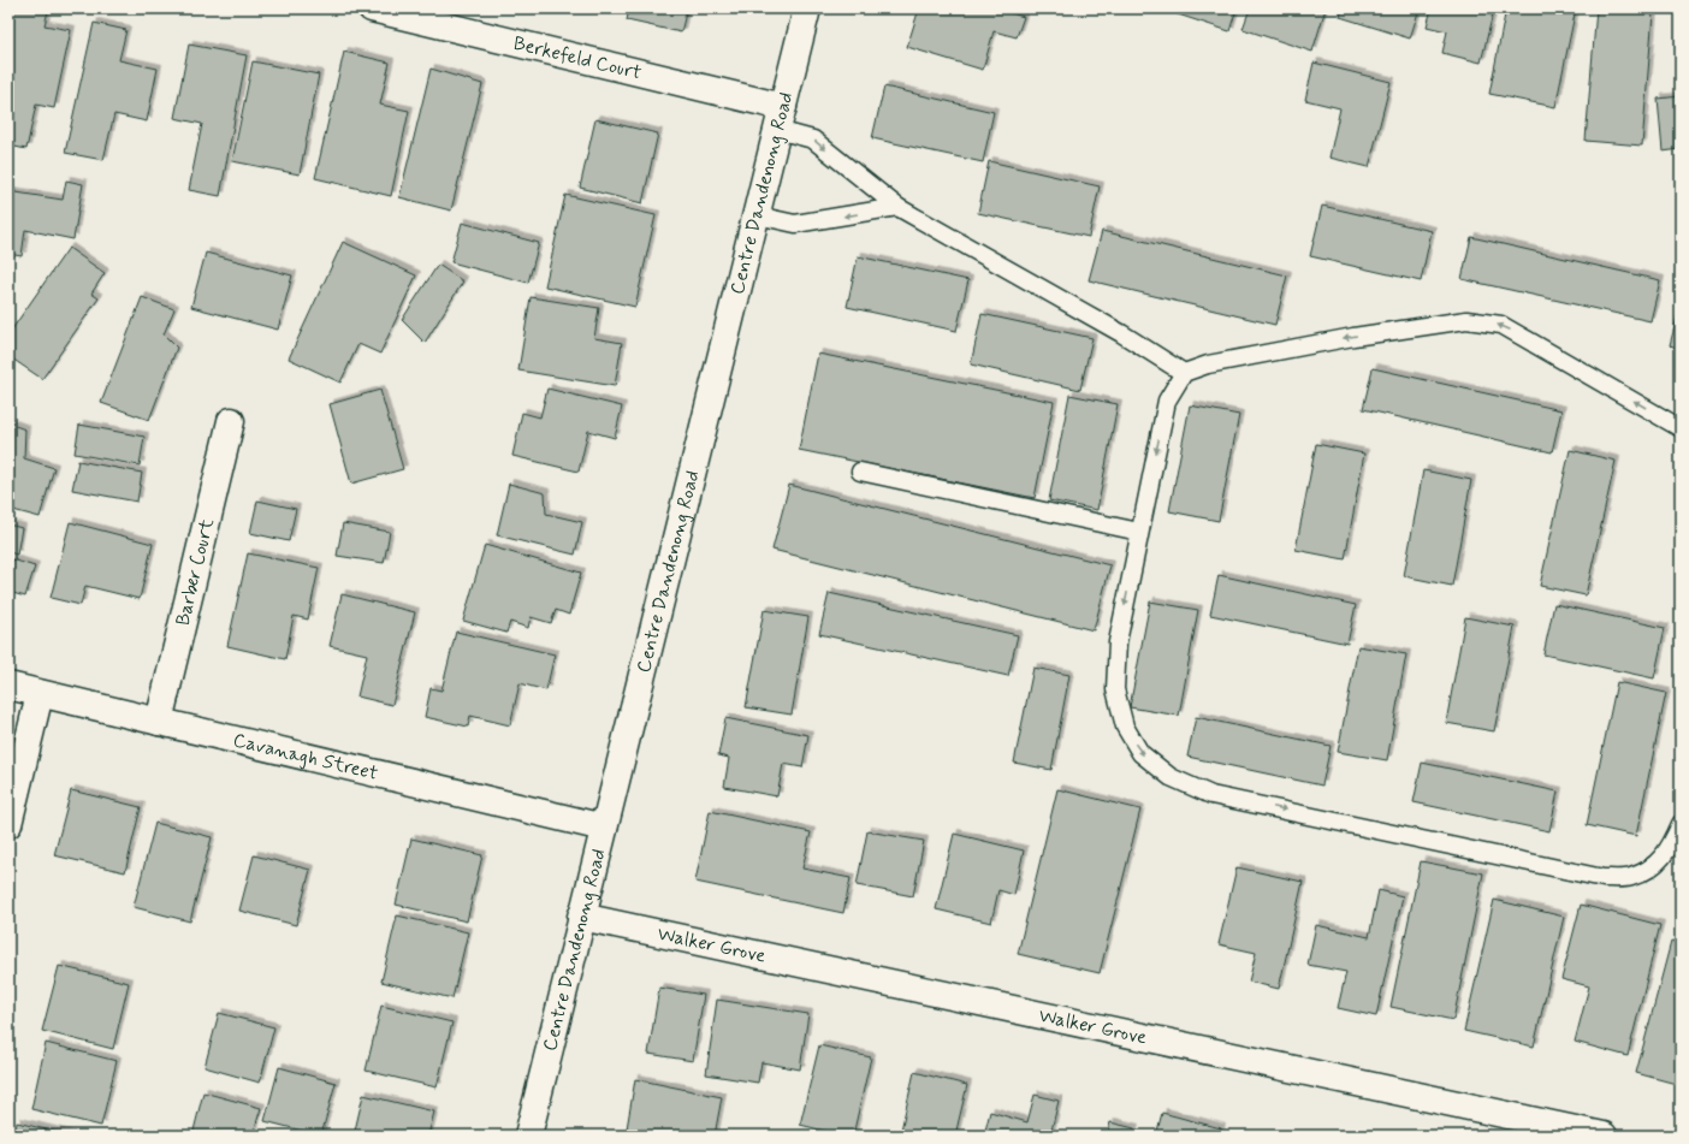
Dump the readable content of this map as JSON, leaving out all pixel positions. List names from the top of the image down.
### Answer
{
  "streets": {
    "street": [
      "Berkefeld Court",
      "Centre Dandenong Road",
      "Barber Court",
      "Cavanagh Street",
      "Walker Grove"
    ]
  },
  "crossings": [
    ["Berkefeld Court", "Centre Dandenong Road"],
    ["Centre Dandenong Road", "Cavanagh Street"],
    ["Centre Dandenong Road", "Walker Grove"],
    ["Barber Court", "Cavanagh Street"]
  ]
}
